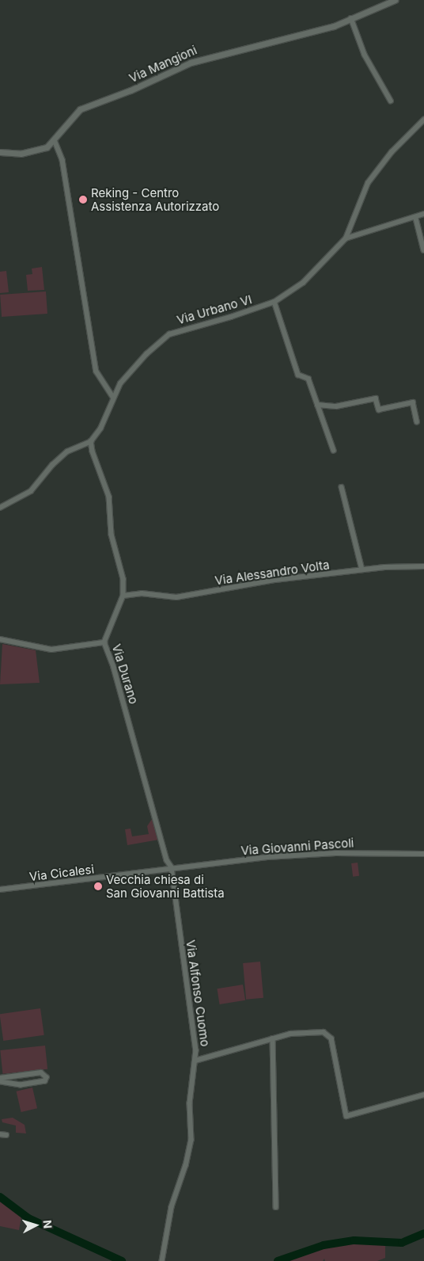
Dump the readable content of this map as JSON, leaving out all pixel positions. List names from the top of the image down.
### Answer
{
  "streets": {
    "street": [
      "Via Mangioni",
      "Via Urbano VI",
      "Via Alessandro Volta",
      "Via Durano",
      "Via Giovanni Pascoli",
      "Via Cicalesi",
      "Via Alfonso Cuomo"
    ]
  },
  "crossings": [
    ["Via Urbano VI", "Via Durano"],
    ["Via Alessandro Volta", "Via Durano"],
    ["Via Durano", "Via Giovanni Pascoli"],
    ["Via Durano", "Via Cicalesi"],
    ["Via Durano", "Via Alfonso Cuomo"],
    ["Via Giovanni Pascoli", "Via Cicalesi"],
    ["Via Giovanni Pascoli", "Via Alfonso Cuomo"],
    ["Via Cicalesi", "Via Alfonso Cuomo"]
  ],
  "places": ["Reking - Centro Assistenza Autorizzato", "Vecchia chiesa di San Giovanni Battista"],
  "north": "right"
}
